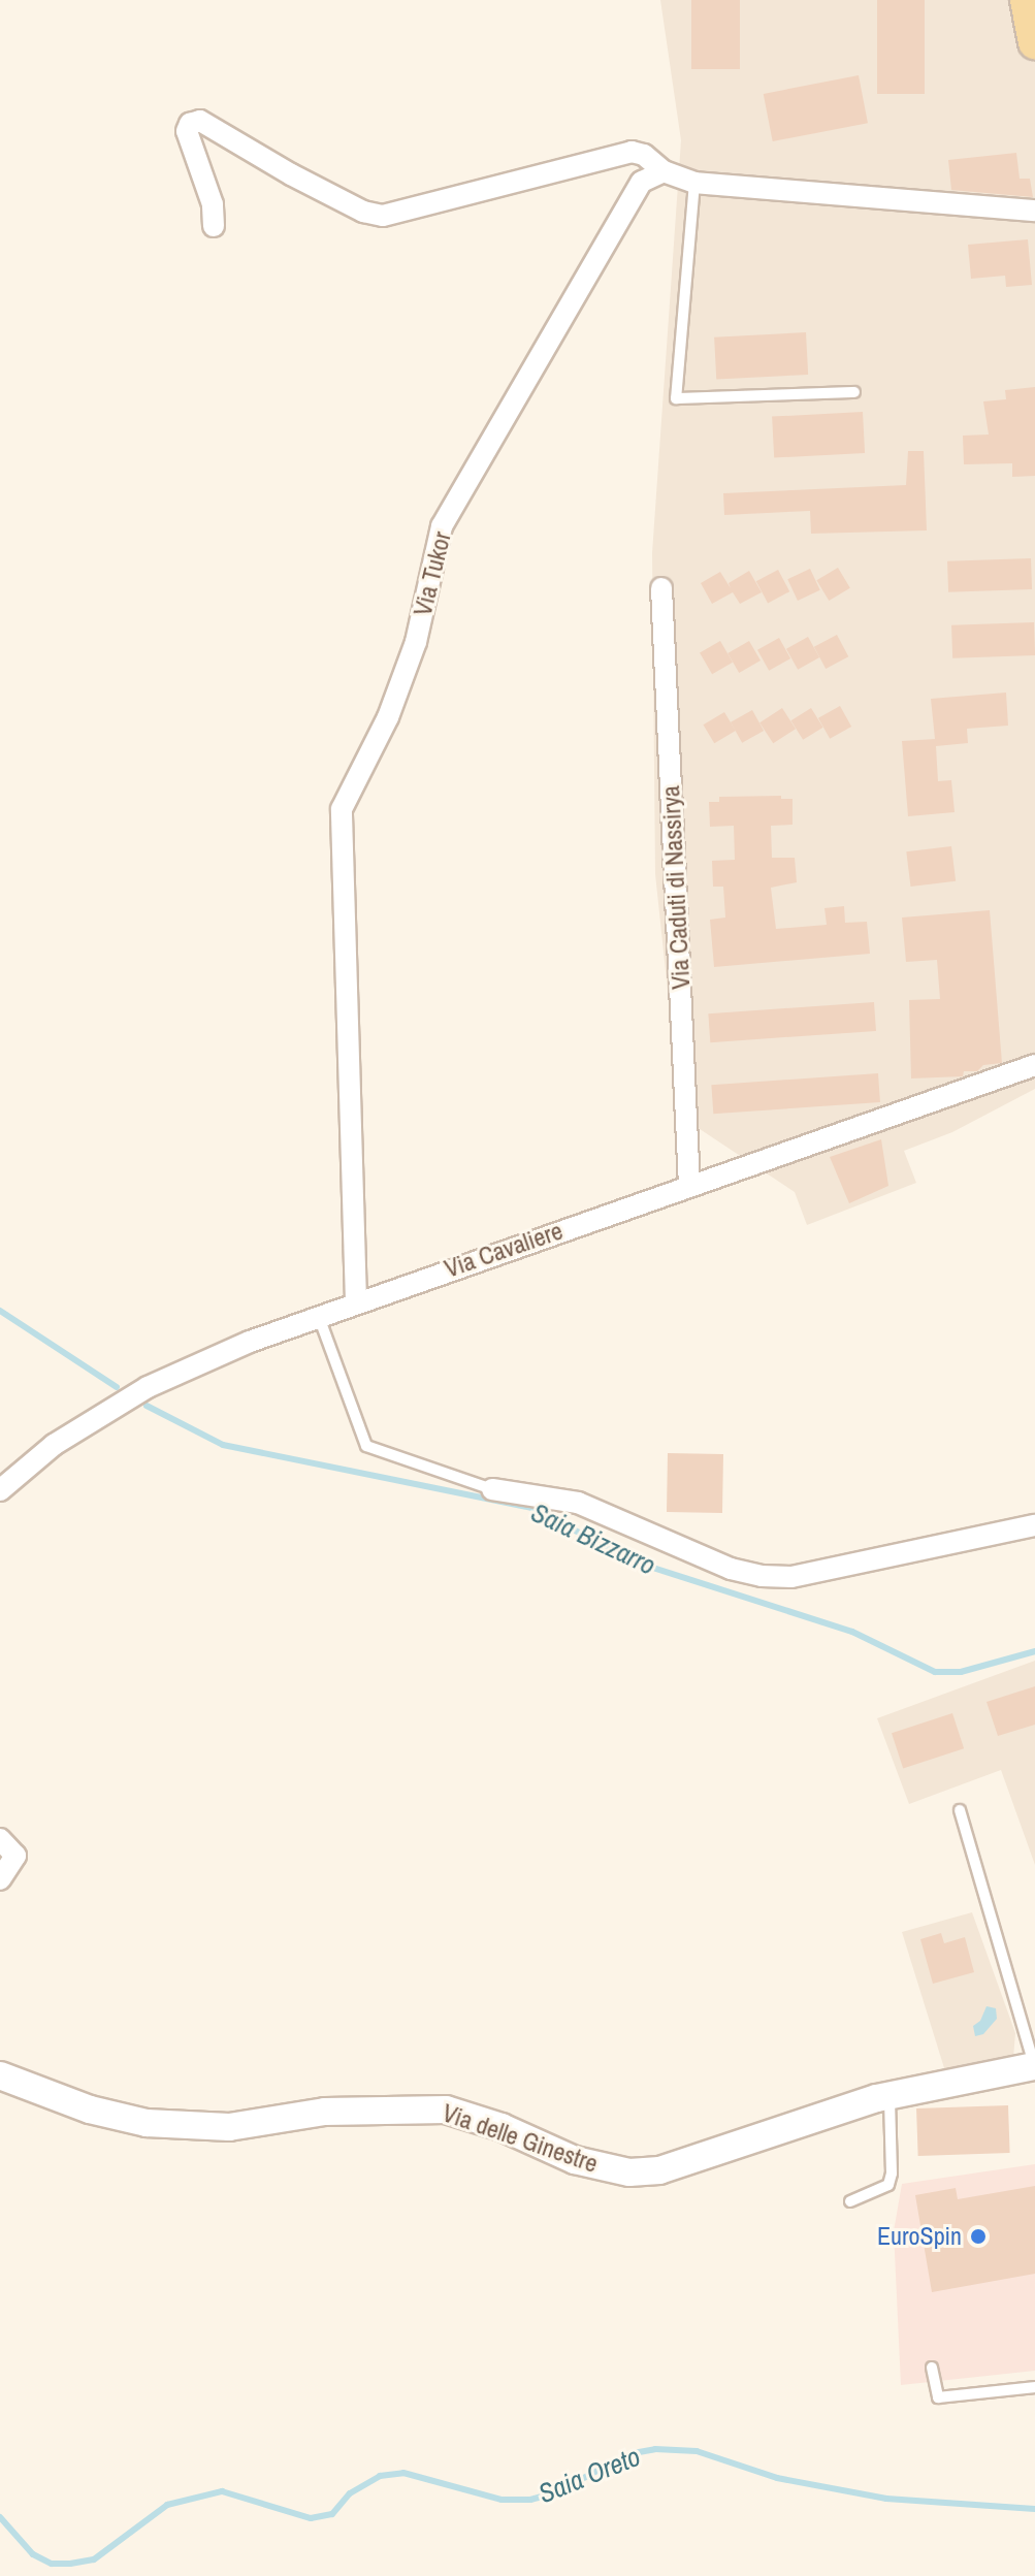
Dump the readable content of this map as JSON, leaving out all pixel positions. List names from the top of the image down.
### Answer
{
  "streets": {
    "street": [
      "Via Tukor",
      "Via Caduti di Nassirya",
      "Via Cavaliere",
      "Via delle Ginestre"
    ]
  },
  "crossings": [
    ["Via Tukor", "Via Cavaliere"],
    ["Via Caduti di Nassirya", "Via Cavaliere"]
  ],
  "water": ["Saia Bizzarro", "Saia Oreto"],
  "places": ["EuroSpin"]
}
